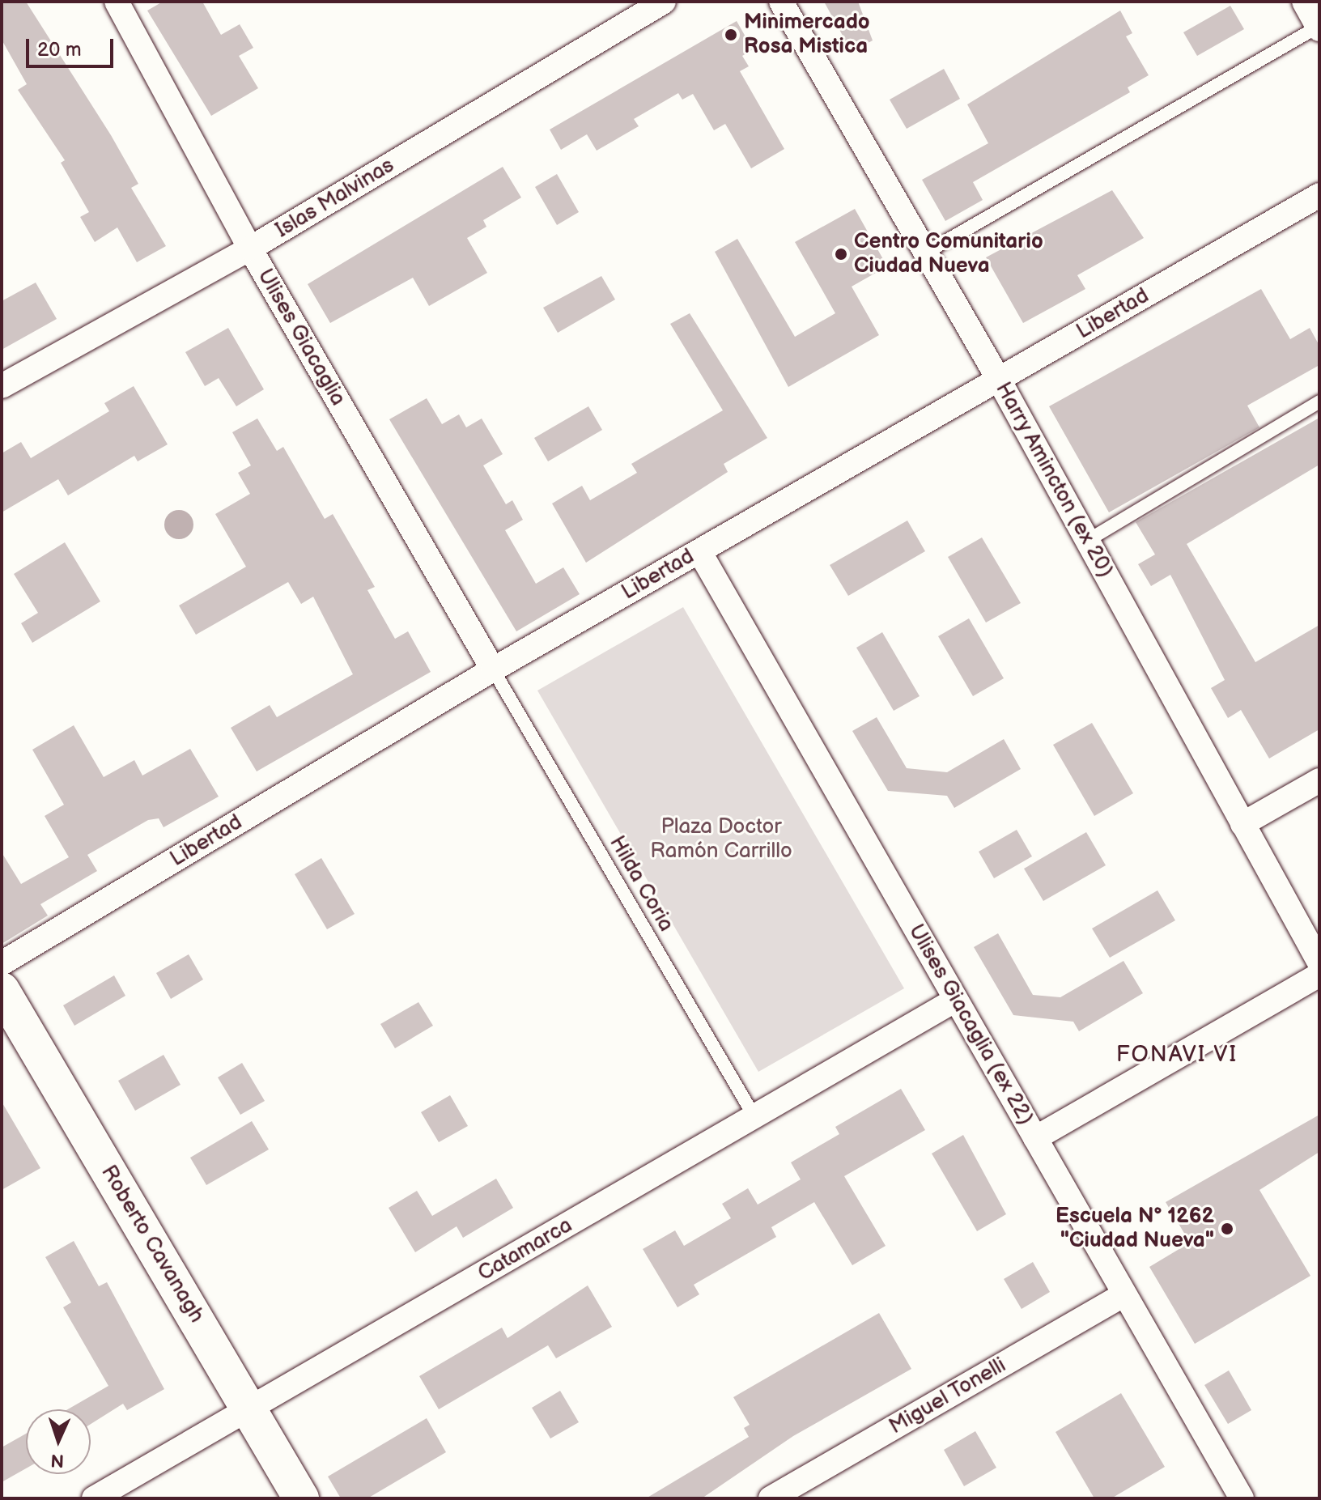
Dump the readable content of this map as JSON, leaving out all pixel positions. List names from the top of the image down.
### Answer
{
  "streets": {
    "main road": ["Roberto Cavanagh"],
    "street": [
      "Islas Malvinas",
      "Libertad",
      "Ulises Giacaglia",
      "Harry Amincton (ex 20)",
      "Ulises Giacaglia (ex 22)",
      "Catamarca",
      "Miguel Tonelli"
    ],
    "lane": ["Hilda Coria"]
  },
  "crossings": [
    ["Islas Malvinas", "Ulises Giacaglia"],
    ["Libertad", "Ulises Giacaglia"],
    ["Libertad", "Harry Amincton (ex 20)"],
    ["Libertad", "Hilda Coria"],
    ["Libertad", "Ulises Giacaglia (ex 22)"],
    ["Ulises Giacaglia", "Hilda Coria"],
    ["Hilda Coria", "Catamarca"],
    ["Ulises Giacaglia (ex 22)", "Catamarca"],
    ["Ulises Giacaglia (ex 22)", "Miguel Tonelli"],
    ["Roberto Cavanagh", "Catamarca"]
  ],
  "districts": ["FONAVI VI"],
  "parks": ["Plaza Doctor Ramón Carrillo"],
  "places": ["Minimercado Rosa Mistica", "Centro Comunitario Ciudad Nueva", "Escuela N° 1262 \"Ciudad Nueva\""],
  "scale_bar": "20 m",
  "north": "bottom"
}
